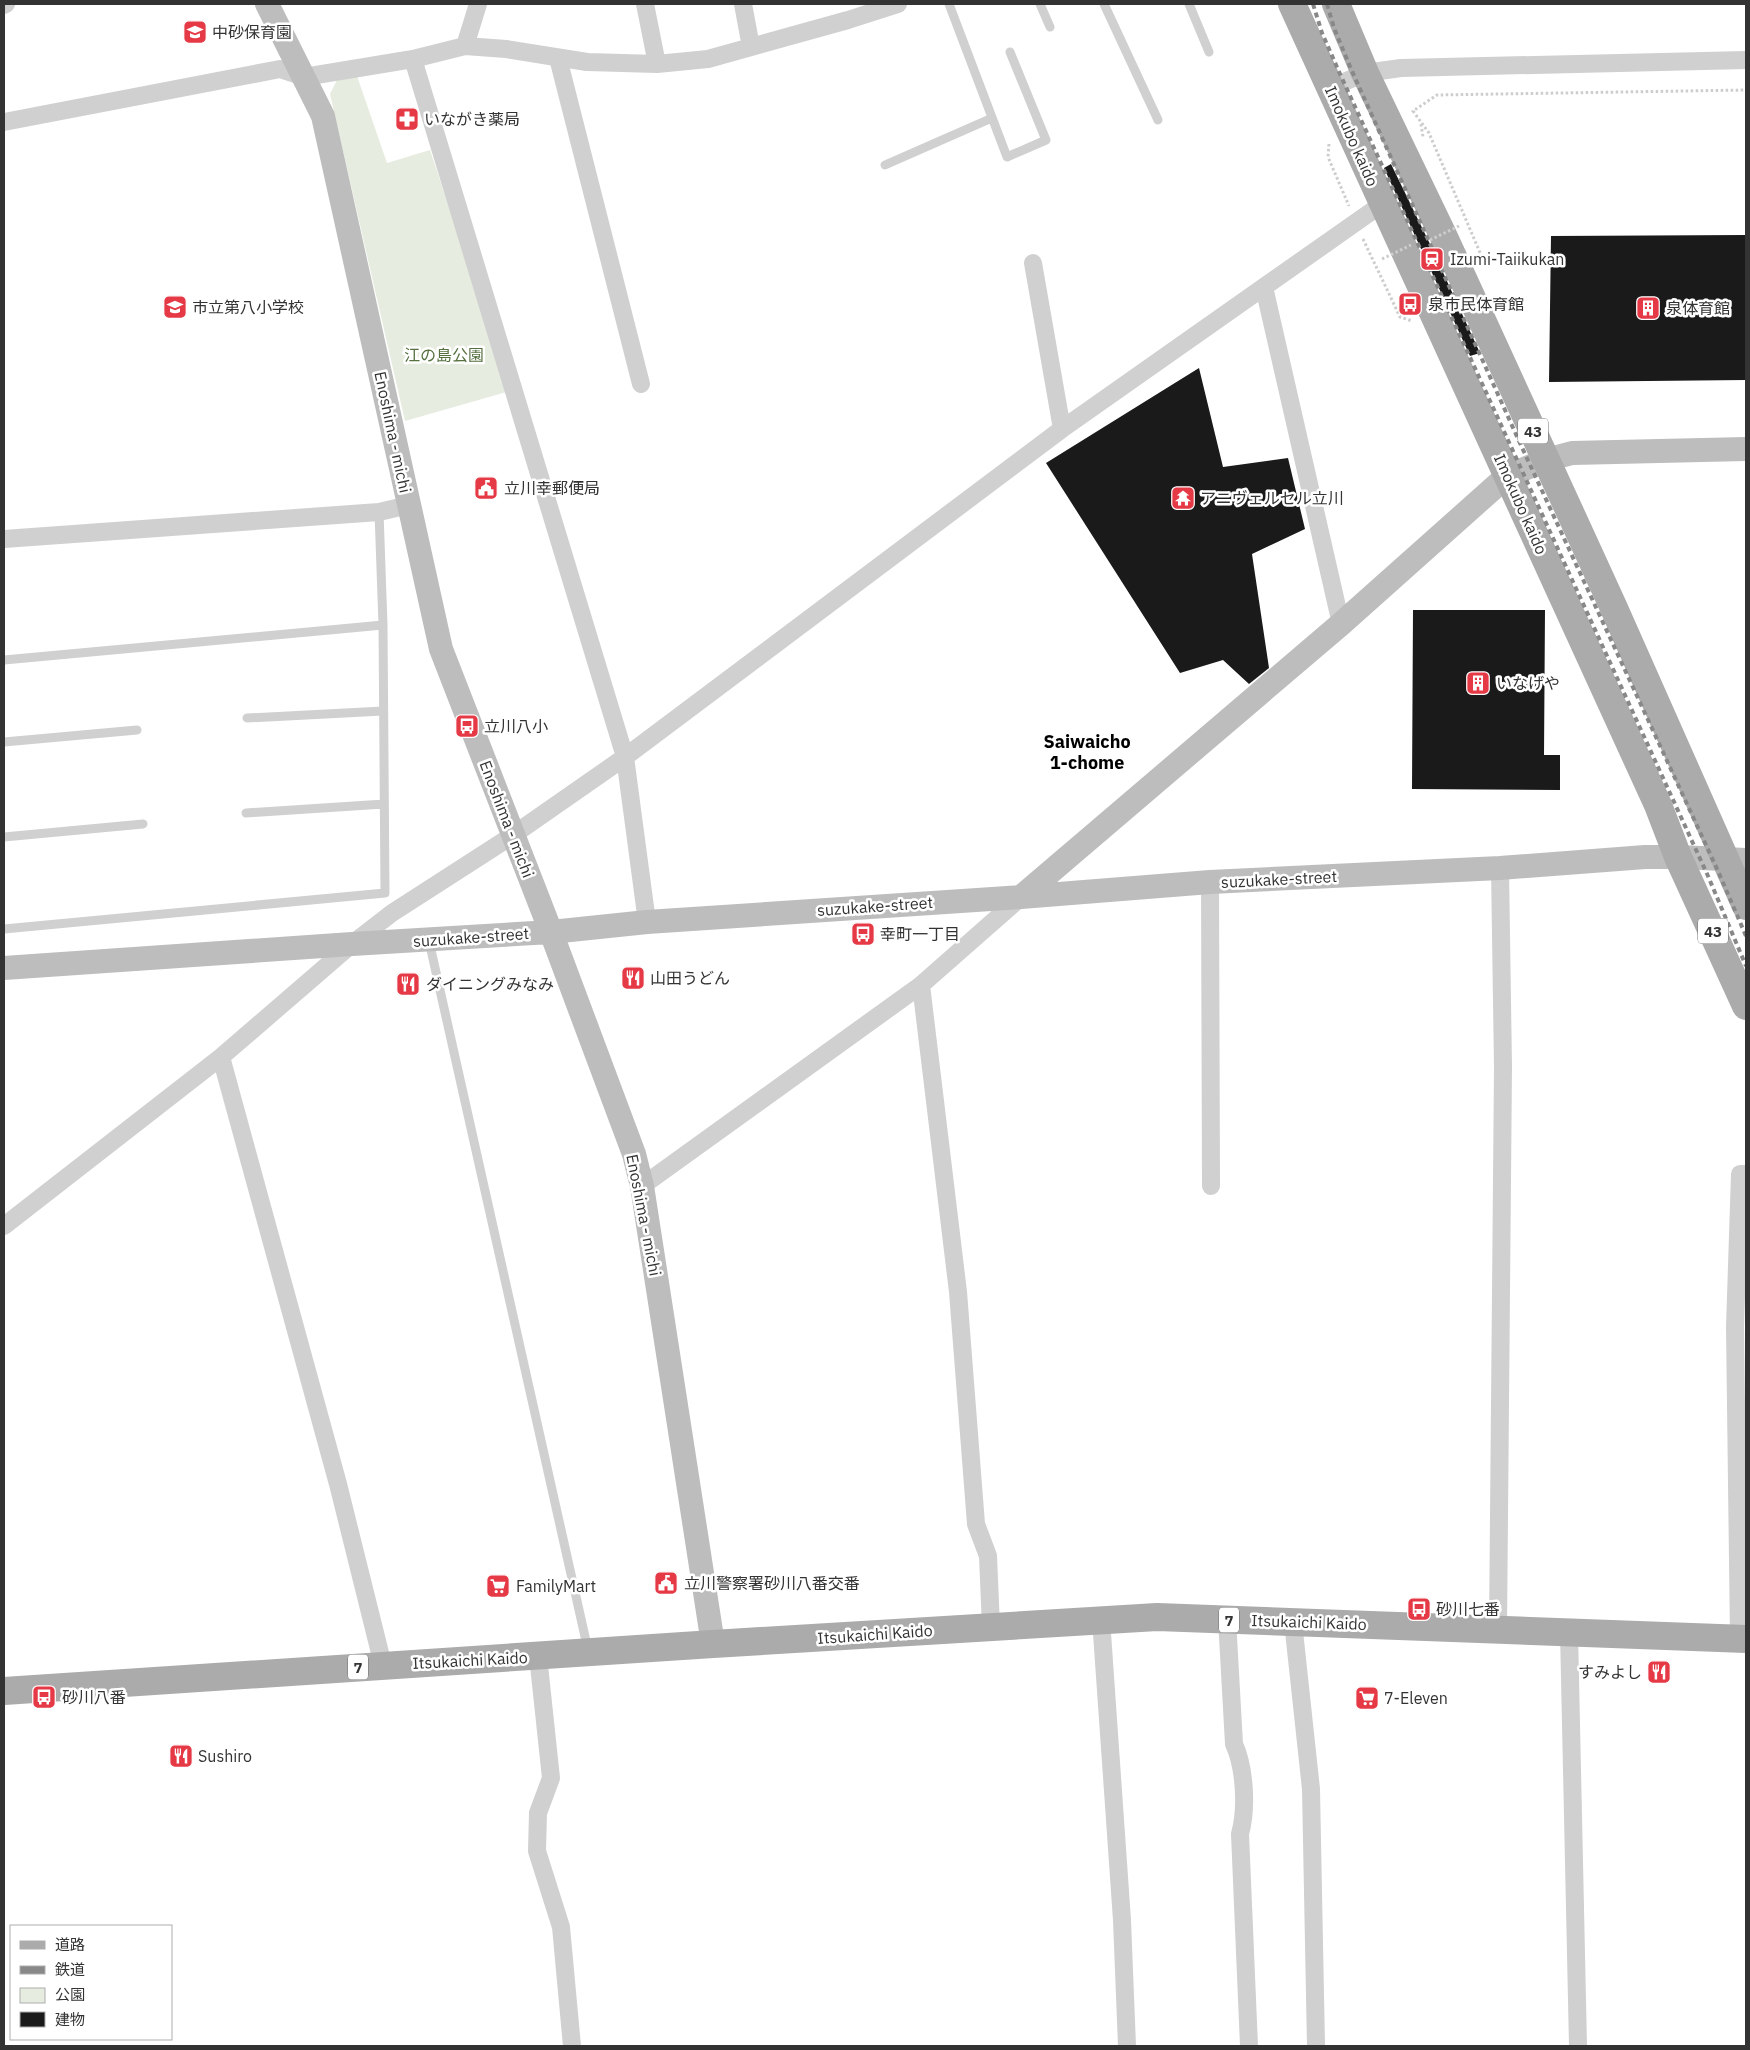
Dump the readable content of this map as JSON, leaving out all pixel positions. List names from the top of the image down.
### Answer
{
  "streets": {
    "main road": [
      "Imokubo kaido",
      "43",
      "7",
      "Itsukaichi Kaido"
    ],
    "street": ["Enoshima - michi", "suzukake-street"]
  },
  "crossings": [
    ["Imokubo kaido", "suzukake-street"],
    ["43", "suzukake-street"],
    ["Enoshima - michi", "suzukake-street"],
    ["Enoshima - michi", "Itsukaichi Kaido"]
  ],
  "districts": ["Saiwaicho 1-chome"],
  "parks": ["江の島公園"],
  "places": {
    "school or university": ["中砂保育園", "市立第八小学校"],
    "pharmacy": ["いながき薬局"],
    "station": ["Izumi-Taiikukan"],
    "bus stop": [
      "泉市民体育館",
      "立川八小",
      "幸町一丁目",
      "砂川七番",
      "砂川八番"
    ],
    "building": ["泉体育館", "いなげや"],
    "public building": ["立川幸郵便局", "立川警察署砂川八番交番"],
    "temple": ["アニヴェルセル立川"],
    "restaurant": [
      "山田うどん",
      "ダイニングみなみ",
      "すみよし",
      "Sushiro"
    ],
    "supermarket": ["FamilyMart", "7-Eleven"]
  },
  "legend": [
    "道路",
    "鉄道",
    "公園",
    "建物"
  ]
}
